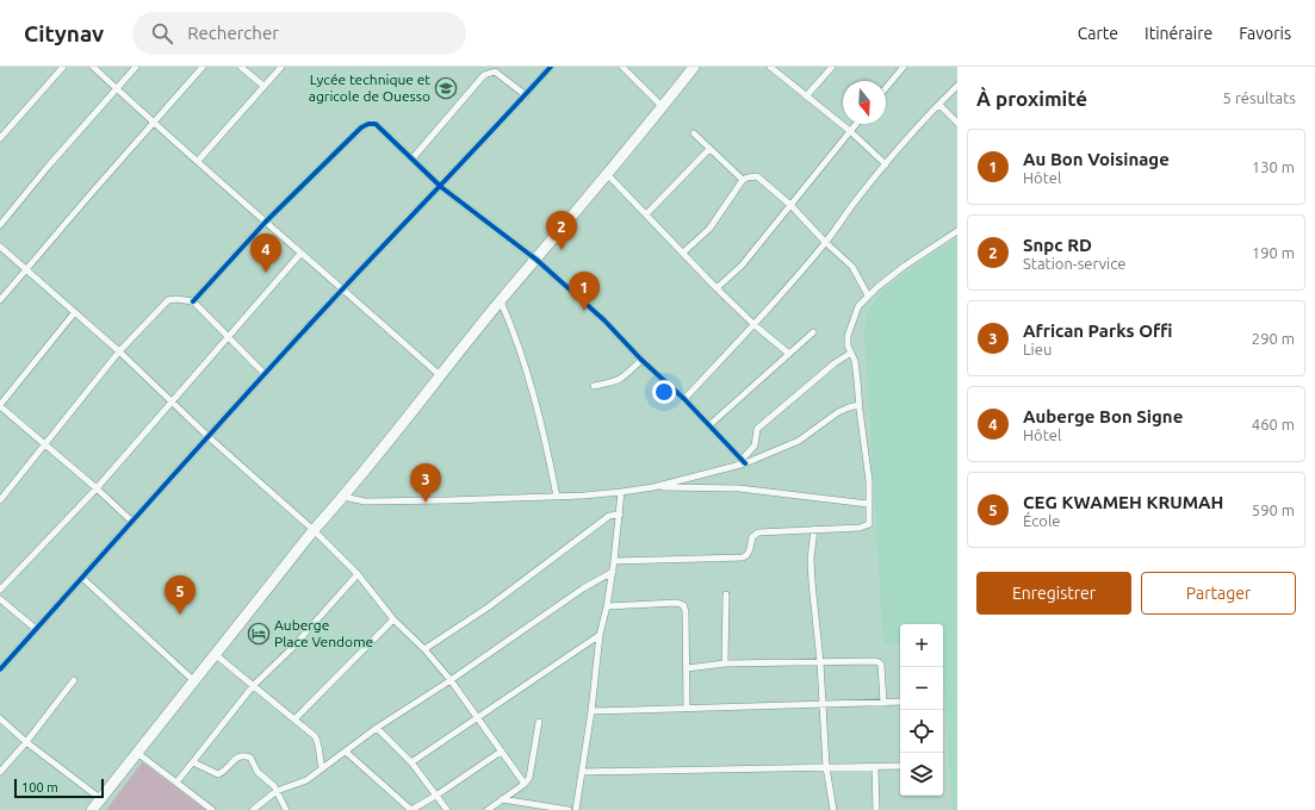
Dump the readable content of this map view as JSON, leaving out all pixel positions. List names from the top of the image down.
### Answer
{
  "places": {
    "school or university": ["Lycée technique et agricole de Ouesso"],
    "hotel": ["Auberge Place Vendome"]
  },
  "scale_bar": "100 m",
  "north": "bottom",
  "page": {
    "header": "Citynav",
    "search": "Rechercher",
    "nav": ["Carte", "Itinéraire", "Favoris"],
    "heading": ["À proximité", "5 résultats"],
    "list": [
      {
        "mark": "1",
        "name": "Au Bon Voisinage",
        "note": "Hôtel",
        "value": "130 m"
      },
      {
        "mark": "2",
        "name": "Snpc RD",
        "note": "Station-service",
        "value": "190 m"
      },
      {
        "mark": "3",
        "name": "African Parks Offi",
        "note": "Lieu",
        "value": "290 m"
      },
      {
        "mark": "4",
        "name": "Auberge Bon Signe",
        "note": "Hôtel",
        "value": "460 m"
      },
      {
        "mark": "5",
        "name": "CEG KWAMEH KRUMAH",
        "note": "École",
        "value": "590 m"
      }
    ],
    "pins": [
      "2",
      "4",
      "1",
      "3",
      "5"
    ],
    "buttons": ["Enregistrer", "Partager"],
    "map_buttons": ["+", "−"],
    "scale": "100 m"
  }
}
